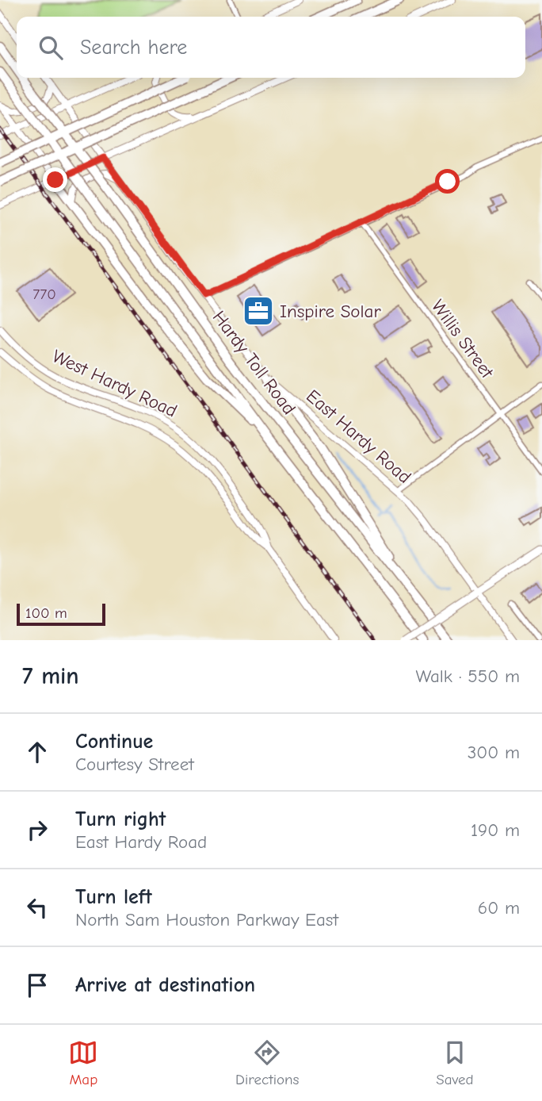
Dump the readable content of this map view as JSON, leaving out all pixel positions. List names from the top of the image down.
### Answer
{
  "streets": {
    "highway": ["Hardy Toll Road"],
    "main road": ["West Hardy Road", "East Hardy Road"],
    "street": ["Willis Street"]
  },
  "places": {
    "office": ["Inspire Solar"]
  },
  "house_numbers": ["770"],
  "scale_bar": "100 m",
  "page": {
    "search": "Search here",
    "scale": "100 m",
    "heading": ["7 min", "Walk · 550 m"],
    "list": [
      ["Continue", "Courtesy Street", "300 m"],
      ["Turn right", "East Hardy Road", "190 m"],
      ["Turn left", "North Sam Houston Parkway East", "60 m"],
      "Arrive at destination"
    ],
    "nav": ["Map", "Directions", "Saved"]
  }
}
